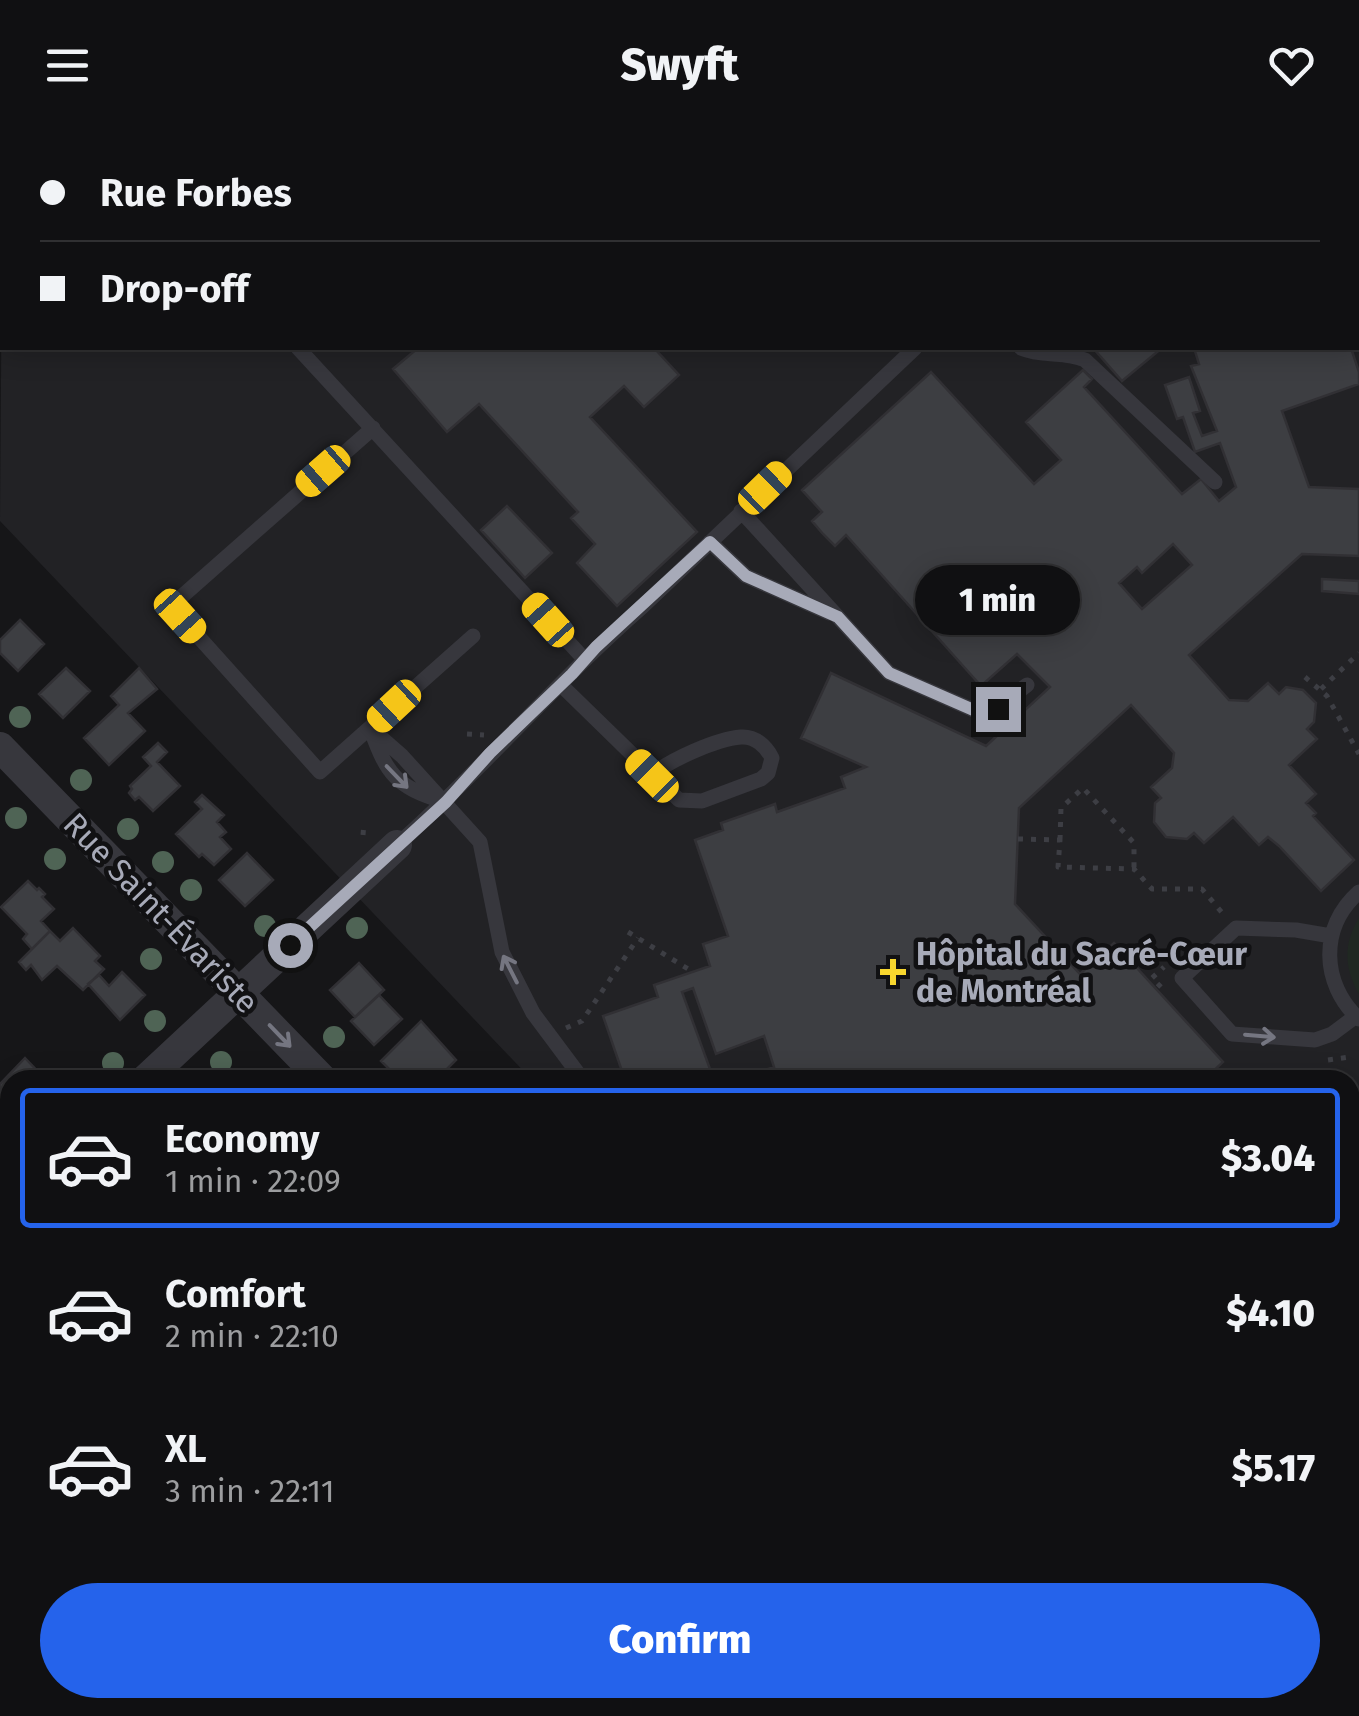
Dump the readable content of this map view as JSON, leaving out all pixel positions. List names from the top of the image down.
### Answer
{
  "streets": {
    "street": ["Rue Saint-Évariste"]
  },
  "places": {
    "health": ["Hôpital du Sacré-Cœur de Montréal"]
  },
  "page": {
    "header": "Swyft",
    "banner": ["Rue Forbes", "Drop-off"],
    "bubble": "1 min",
    "list": [
      {
        "name": "Economy",
        "note": "1 min · 22:09",
        "value": "$3.04"
      },
      {
        "name": "Comfort",
        "note": "2 min · 22:10",
        "value": "$4.10"
      },
      {
        "name": "XL",
        "note": "3 min · 22:11",
        "value": "$5.17"
      }
    ],
    "buttons": "Confirm"
  }
}
